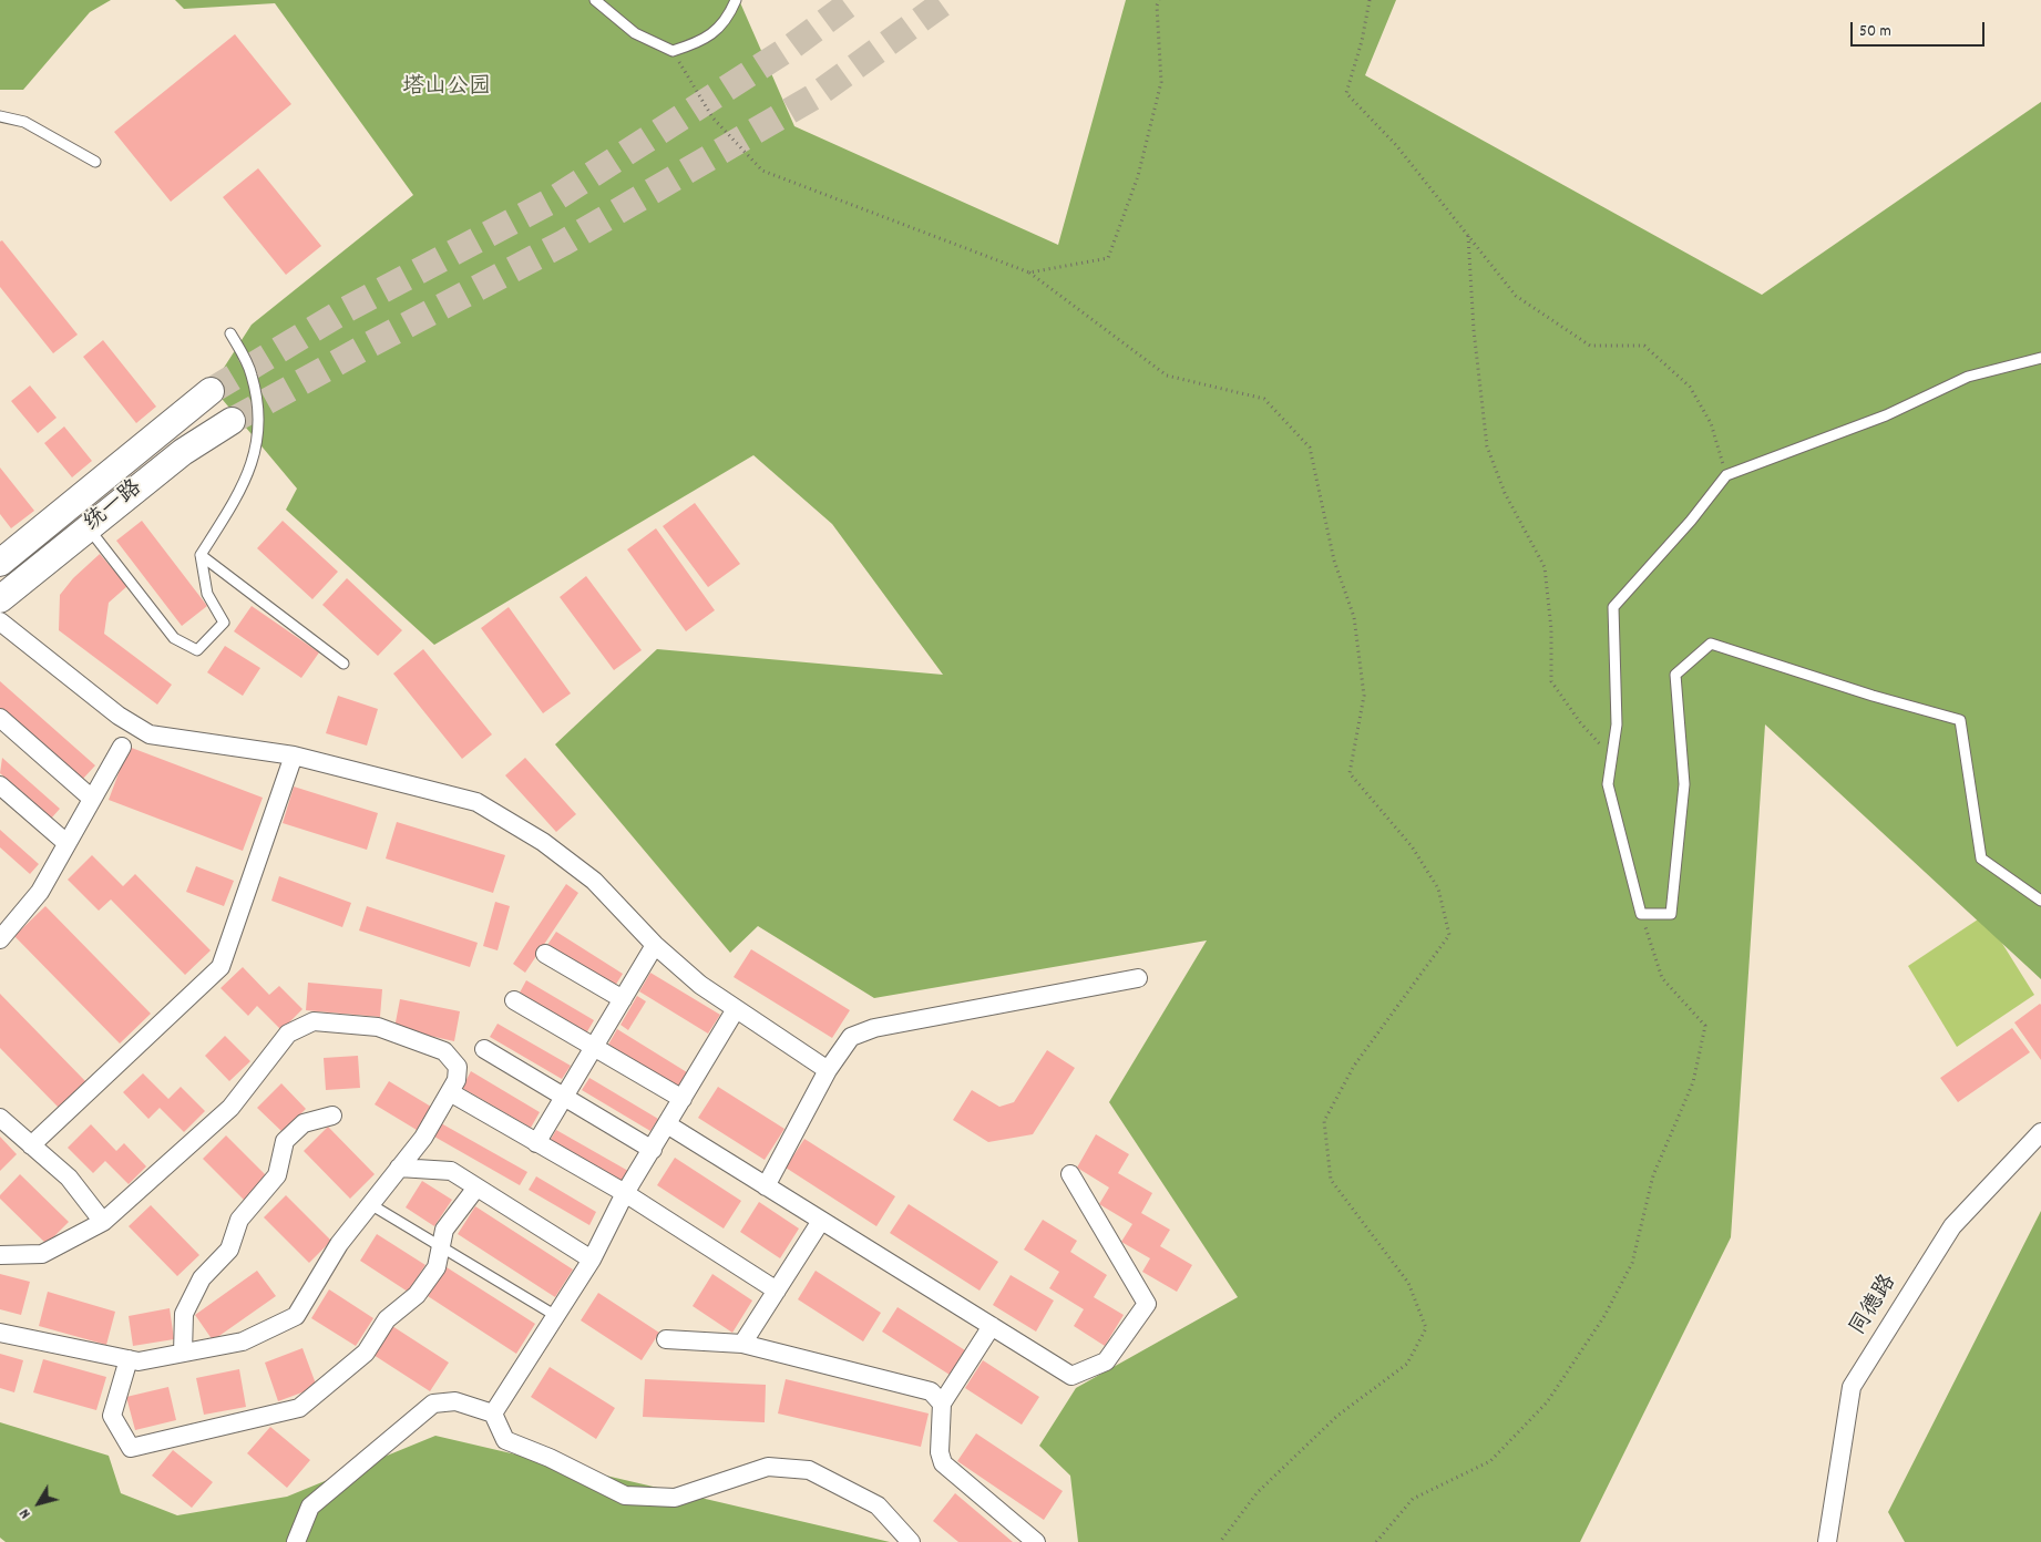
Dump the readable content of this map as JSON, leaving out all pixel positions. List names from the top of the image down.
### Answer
{
  "streets": {
    "main road": ["统一路"],
    "street": ["同德路"]
  },
  "parks": ["塔山公园"],
  "scale_bar": "50 m",
  "north": "bottom left"
}
